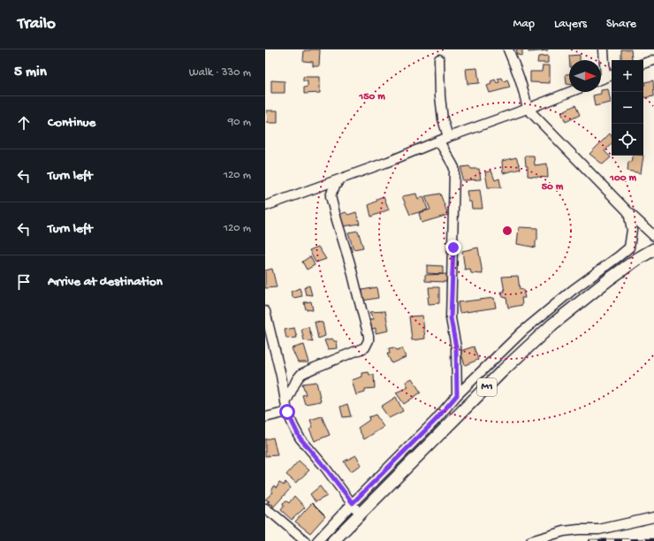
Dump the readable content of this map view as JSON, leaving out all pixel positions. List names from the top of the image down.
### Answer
{
  "streets": {
    "main road": ["M1"]
  },
  "north": "right",
  "page": {
    "header": "Trailo",
    "nav": ["Map", "Layers", "Share"],
    "heading": ["5 min", "Walk · 330 m"],
    "map_buttons": ["+", "−"],
    "list": [
      ["Continue", "90 m"],
      ["Turn left", "120 m"],
      ["Turn left", "120 m"],
      "Arrive at destination"
    ]
  },
  "rings": ["150 m", "100 m", "50 m"]
}
